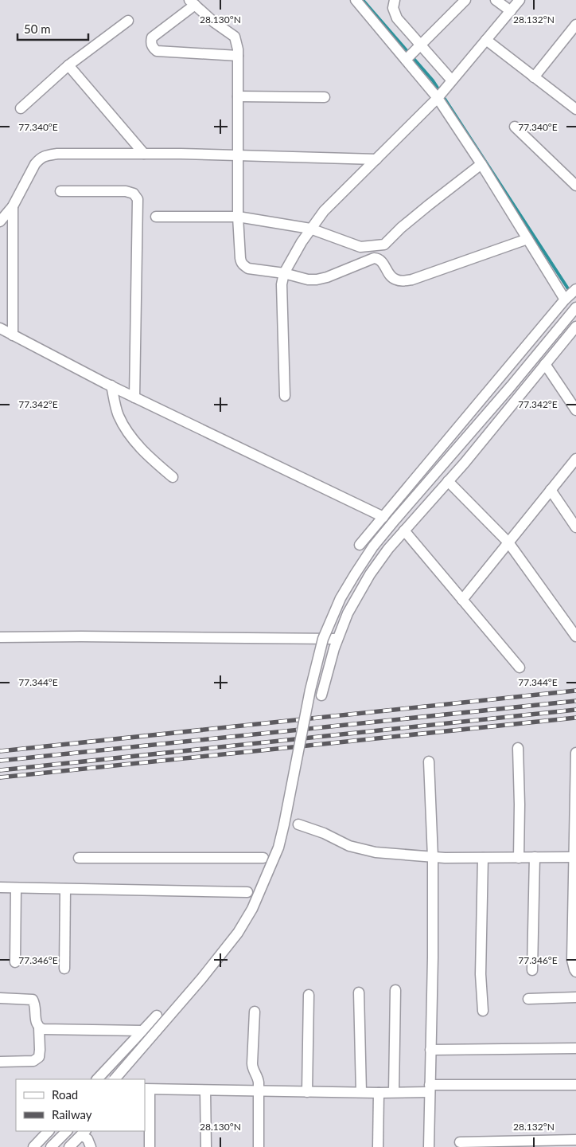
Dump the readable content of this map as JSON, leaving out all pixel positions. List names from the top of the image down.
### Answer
{
  "legend": ["Road", "Railway"],
  "scale_bar": "50 m",
  "coordinates": [
    "28.130°N",
    "28.132°N",
    "77.340°E",
    "77.342°E",
    "77.344°E",
    "77.346°E"
  ]
}
